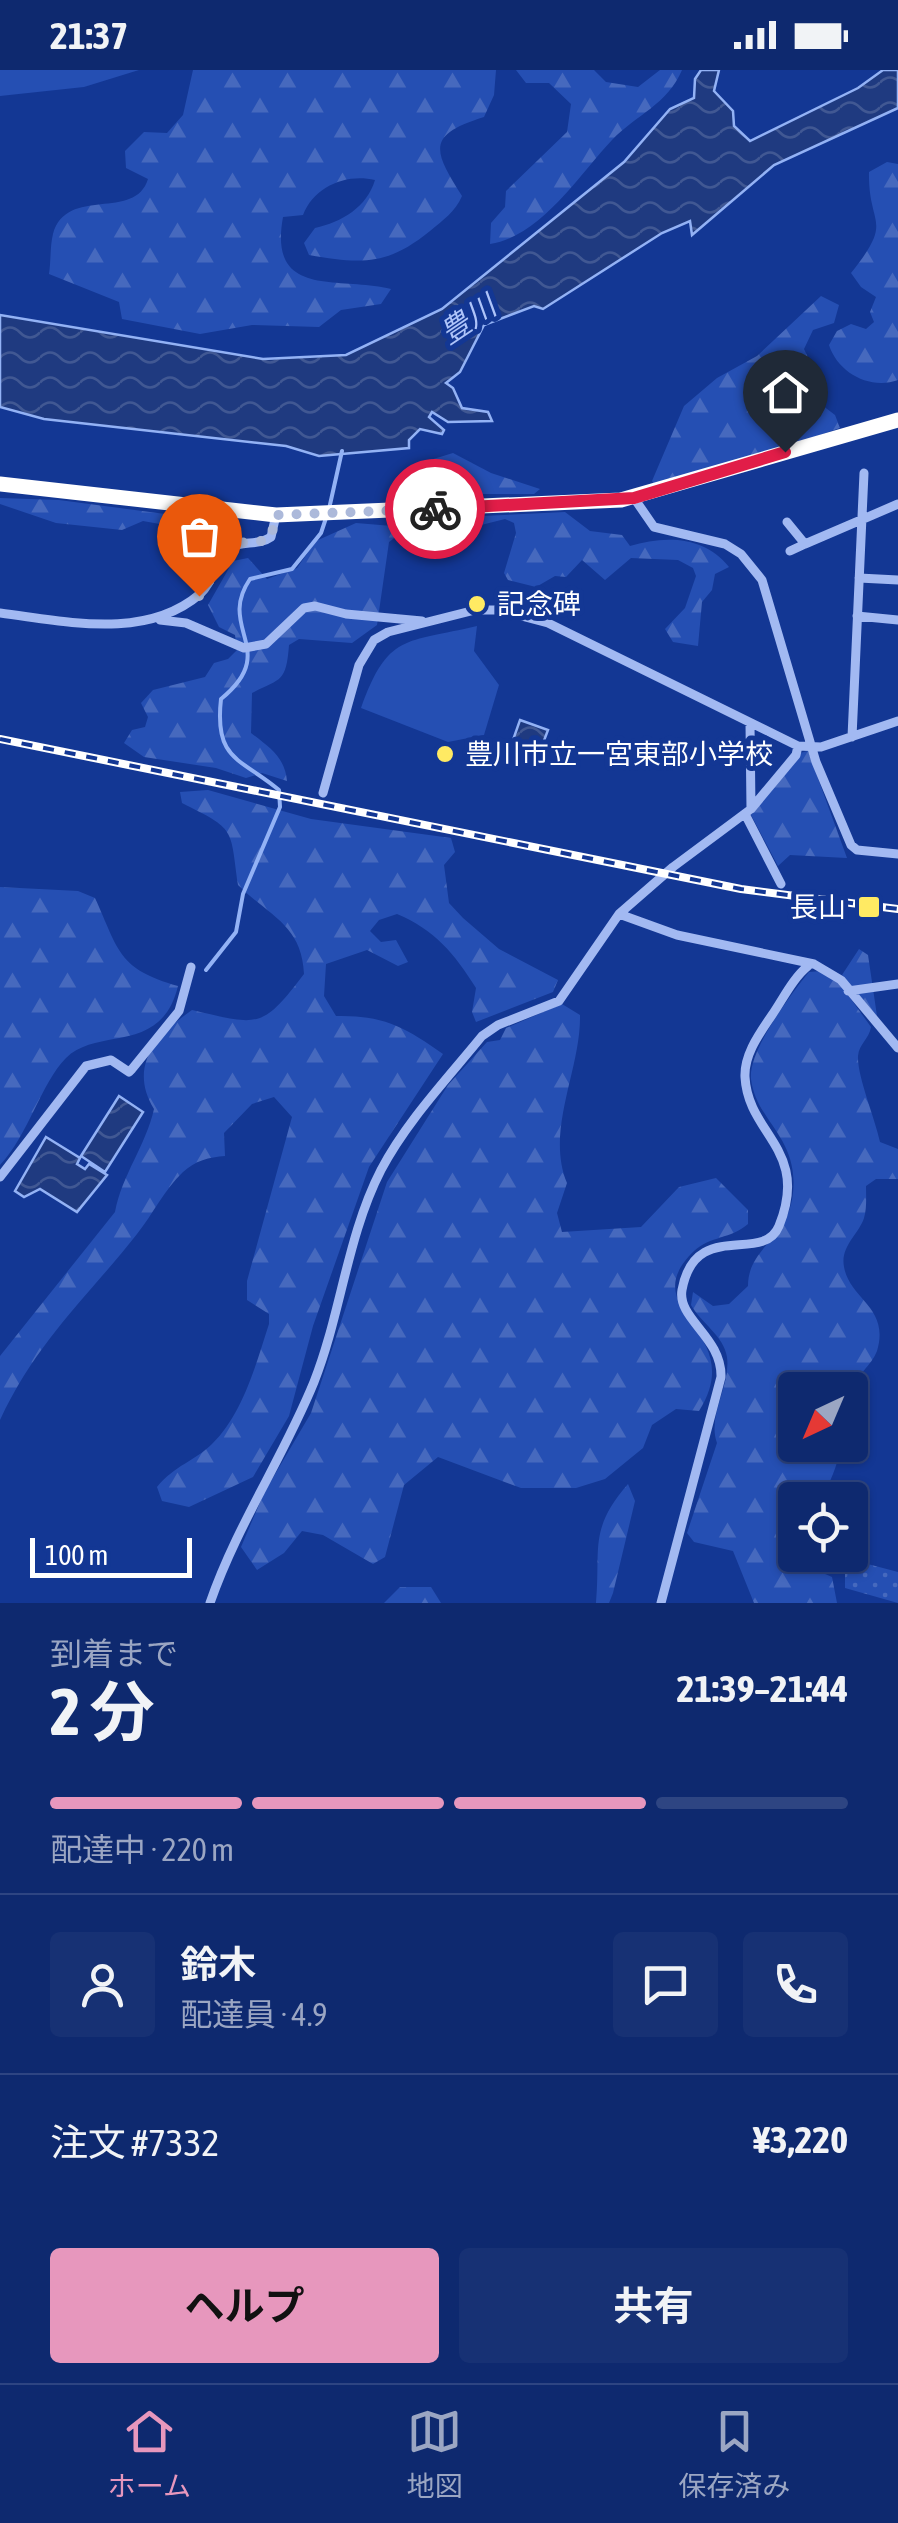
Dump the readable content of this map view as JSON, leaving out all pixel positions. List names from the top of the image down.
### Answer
{
  "water": ["豊川"],
  "places": {
    "other": ["記念碑", "豊川市立一宮東部小学校"],
    "transit": ["長山"]
  },
  "scale_bar": "100 m",
  "north": "bottom left",
  "page": {
    "status": "21:37",
    "scale": "100 m",
    "heading": ["2 分", "到着まで", "21:39–21:44"],
    "panel": [
      "鈴木",
      "配達員 · 4.9",
      "注文 #7332",
      "¥3,220"
    ],
    "bar": "配達中 · 220 m",
    "buttons": ["ヘルプ", "共有"],
    "tabs": ["ホーム", "地図", "保存済み"]
  }
}
